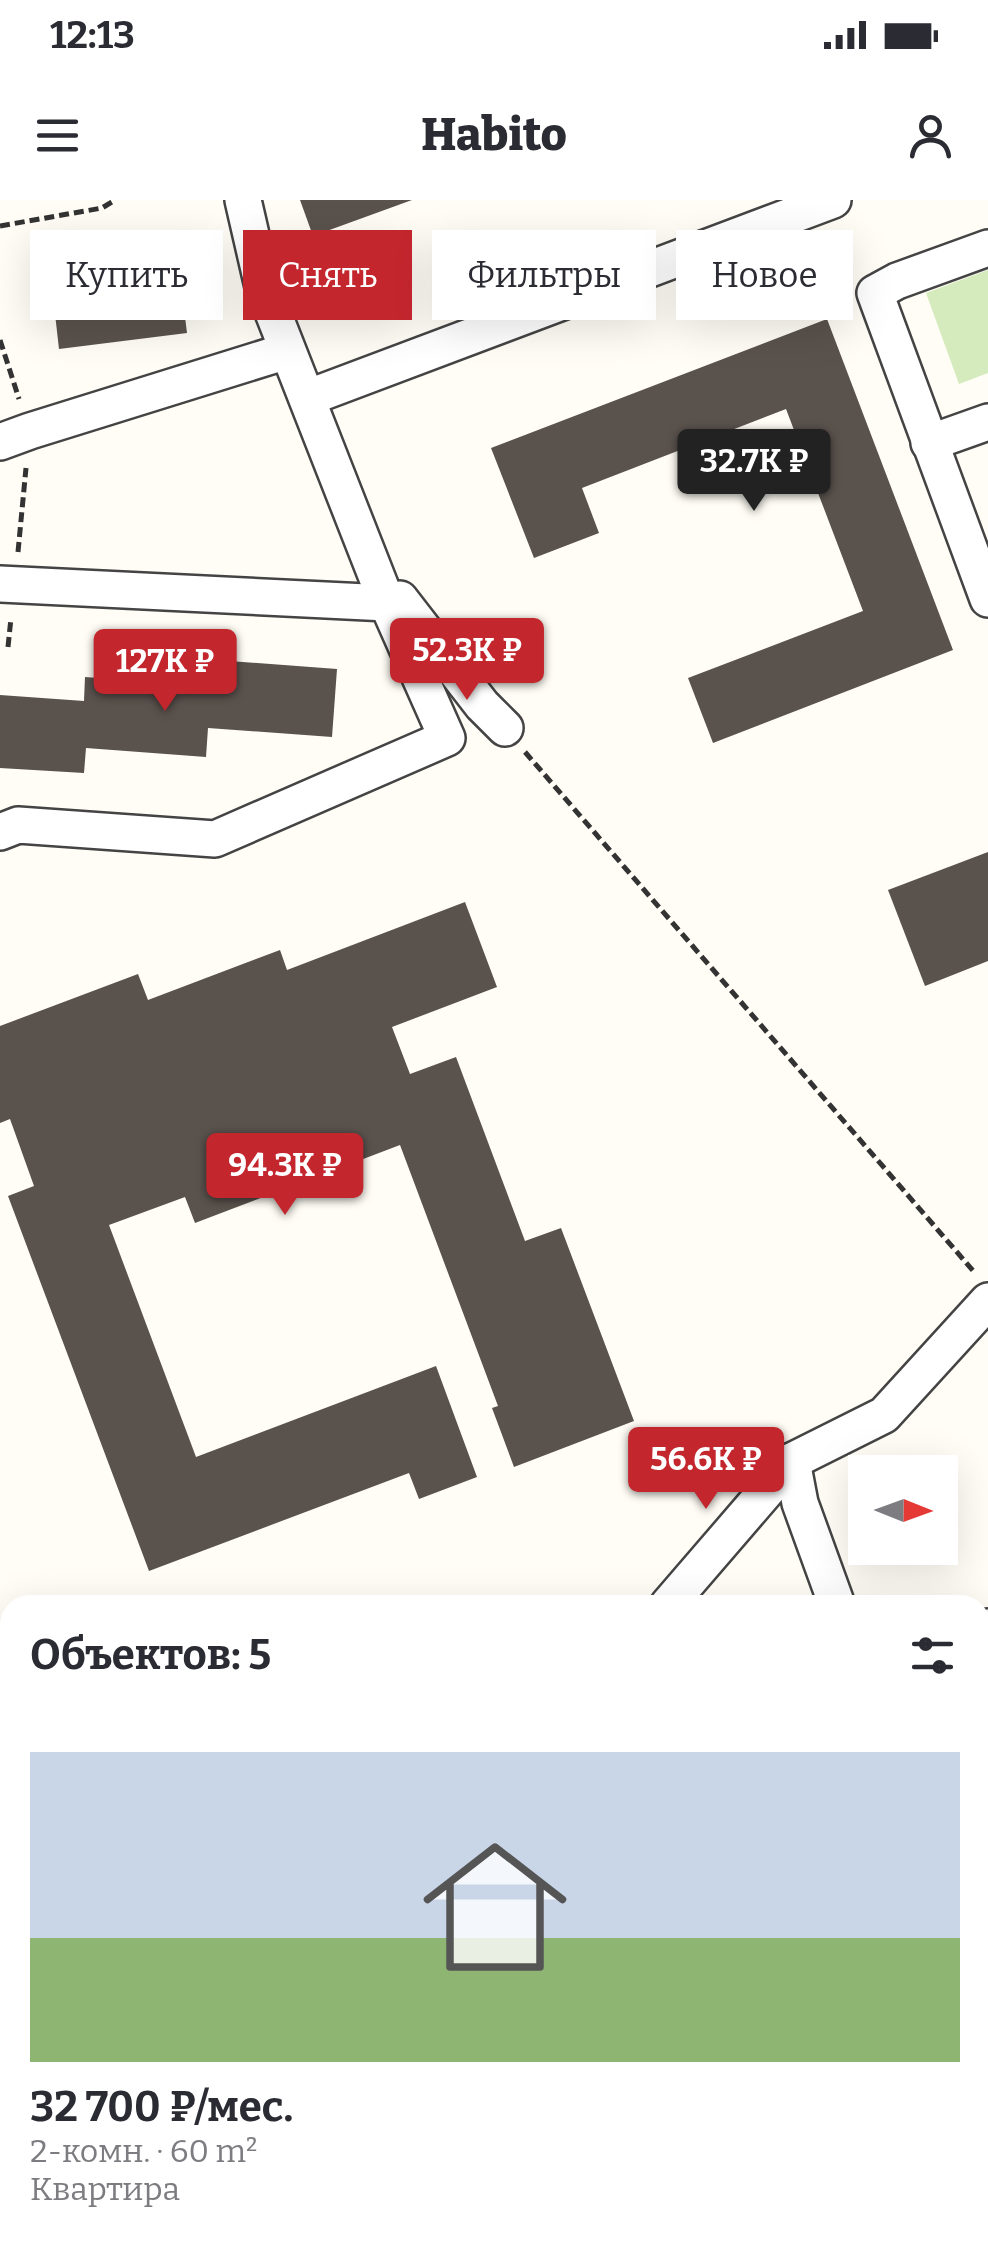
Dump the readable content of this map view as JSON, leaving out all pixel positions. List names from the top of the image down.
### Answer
{
  "north": "right",
  "page": {
    "status": "12:13",
    "header": "Habito",
    "chip": [
      "Купить",
      "Снять",
      "Фильтры",
      "Новое"
    ],
    "price": [
      "32.7K ₽",
      "52.3K ₽",
      "127K ₽",
      "94.3K ₽",
      "56.6K ₽"
    ],
    "heading": "Объектов: 5",
    "list": [
      {
        "name": "32 700 ₽/мес.",
        "note": "2-комн. · 60 m² · Квартира"
      }
    ]
  }
}
